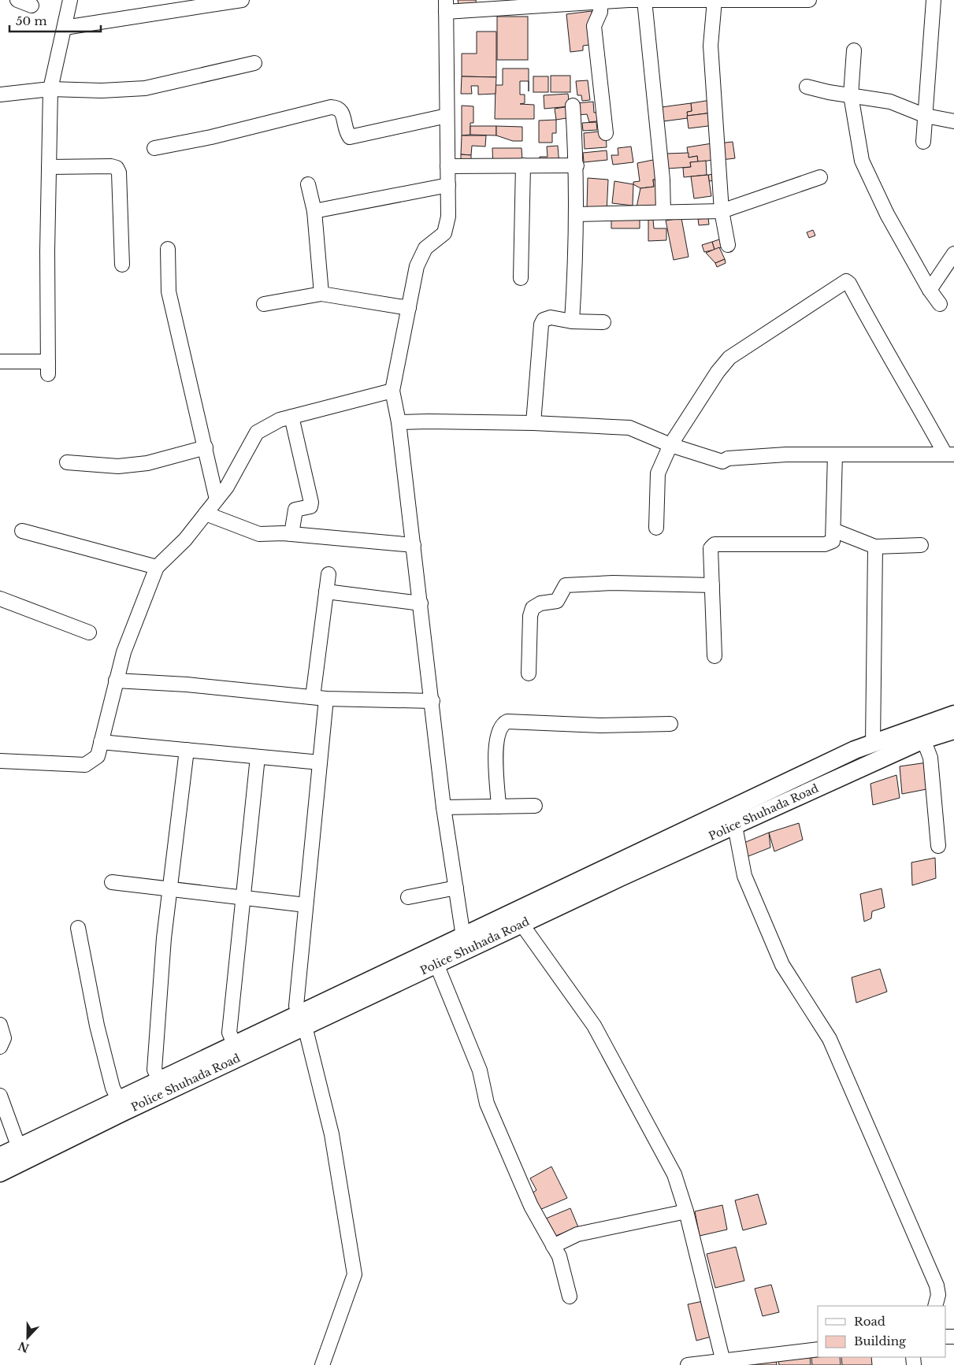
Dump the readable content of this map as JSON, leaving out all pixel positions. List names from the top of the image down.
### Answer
{
  "streets": {
    "main road": ["Police Shuhada Road"]
  },
  "legend": ["Road", "Building"],
  "scale_bar": "50 m",
  "north": "bottom"
}
